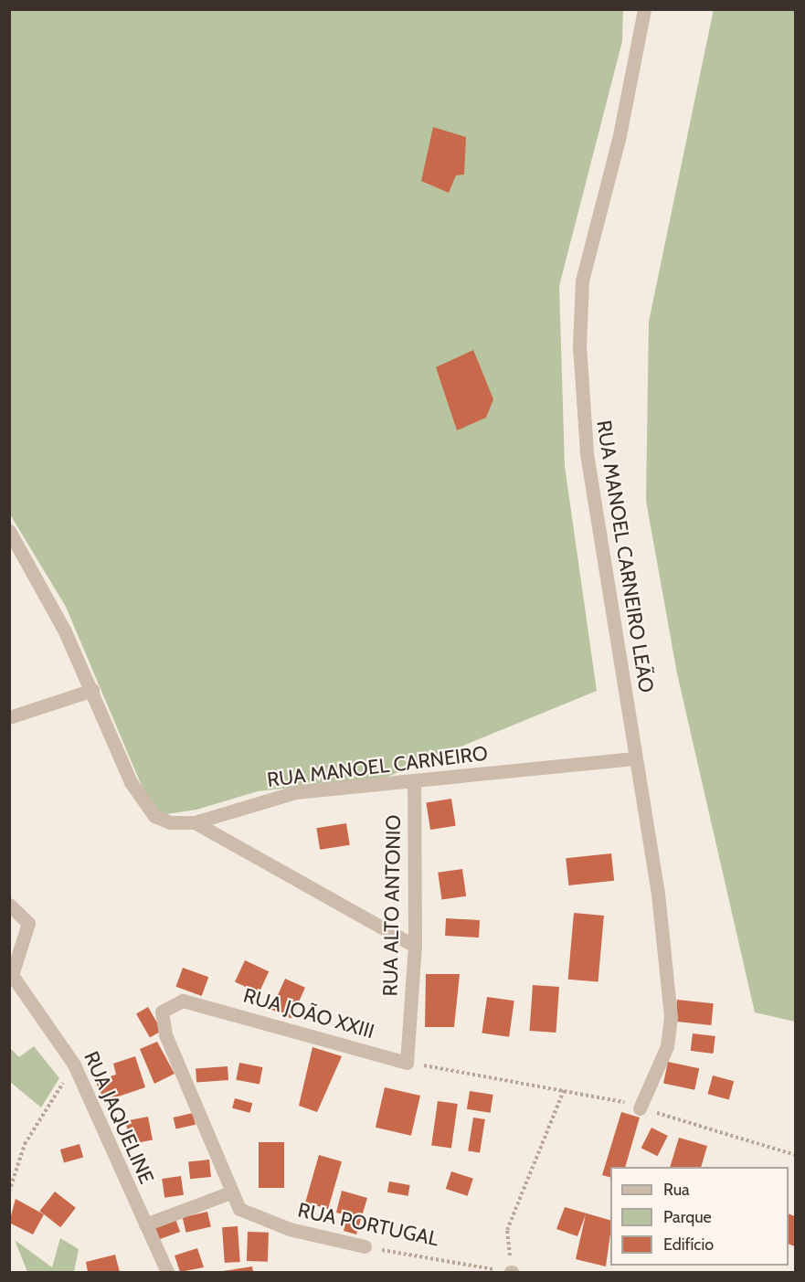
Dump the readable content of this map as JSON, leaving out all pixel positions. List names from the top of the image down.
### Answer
{
  "streets": {
    "street": [
      "RUA MANOEL CARNEIRO LEÃO",
      "RUA MANOEL CARNEIRO",
      "RUA ALTO ANTONIO",
      "RUA JOÃO XXIII",
      "RUA JAQUELINE",
      "RUA PORTUGAL"
    ]
  },
  "crossings": [
    ["RUA MANOEL CARNEIRO LEÃO", "RUA MANOEL CARNEIRO"],
    ["RUA MANOEL CARNEIRO", "RUA ALTO ANTONIO"],
    ["RUA ALTO ANTONIO", "RUA JOÃO XXIII"],
    ["RUA JOÃO XXIII", "RUA PORTUGAL"]
  ],
  "legend": ["Rua", "Parque", "Edifício"]
}
